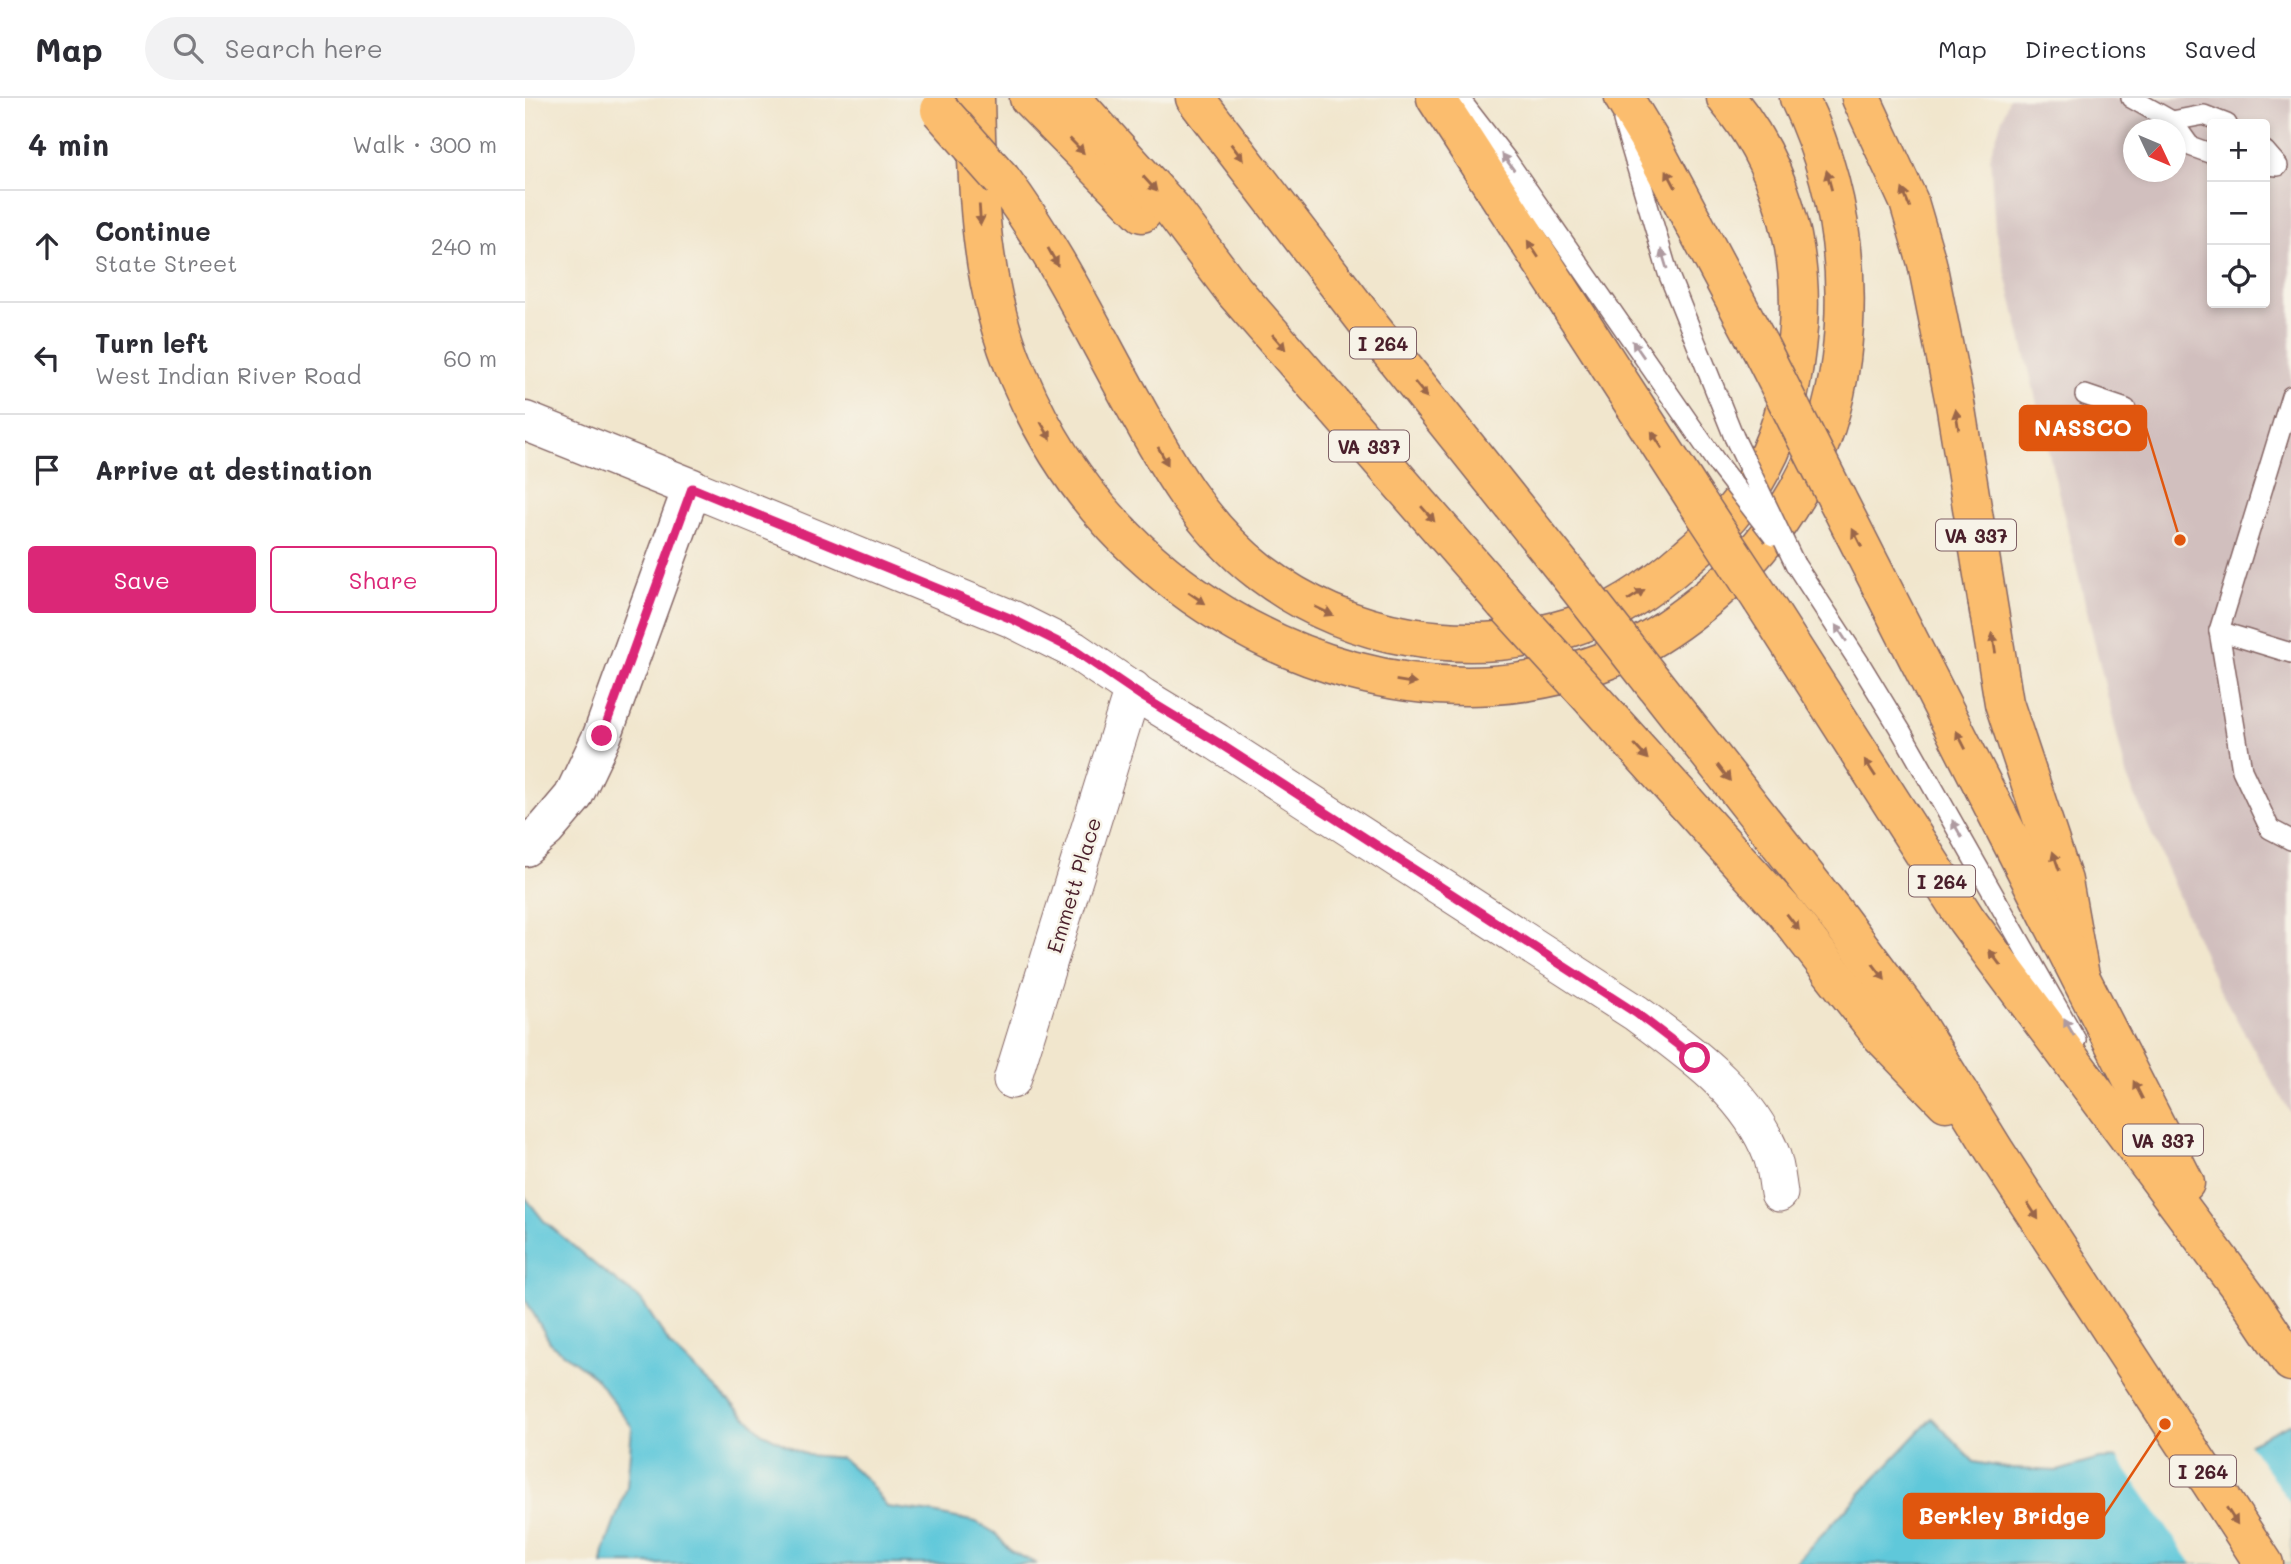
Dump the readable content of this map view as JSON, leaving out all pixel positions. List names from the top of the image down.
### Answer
{
  "streets": {
    "highway": ["I 264", "VA 337"],
    "street": ["Emmett Place"]
  },
  "crossings": [
    ["I 264", "VA 337"]
  ],
  "places": ["NASSCO", "Berkley Bridge"],
  "north": "bottom right",
  "page": {
    "header": "Map",
    "search": "Search here",
    "nav": ["Map", "Directions", "Saved"],
    "heading": ["4 min", "Walk · 300 m"],
    "map_buttons": ["+", "−"],
    "list": [
      ["Continue", "State Street", "240 m"],
      ["Turn left", "West Indian River Road", "60 m"],
      "Arrive at destination"
    ],
    "buttons": ["Save", "Share"]
  }
}
